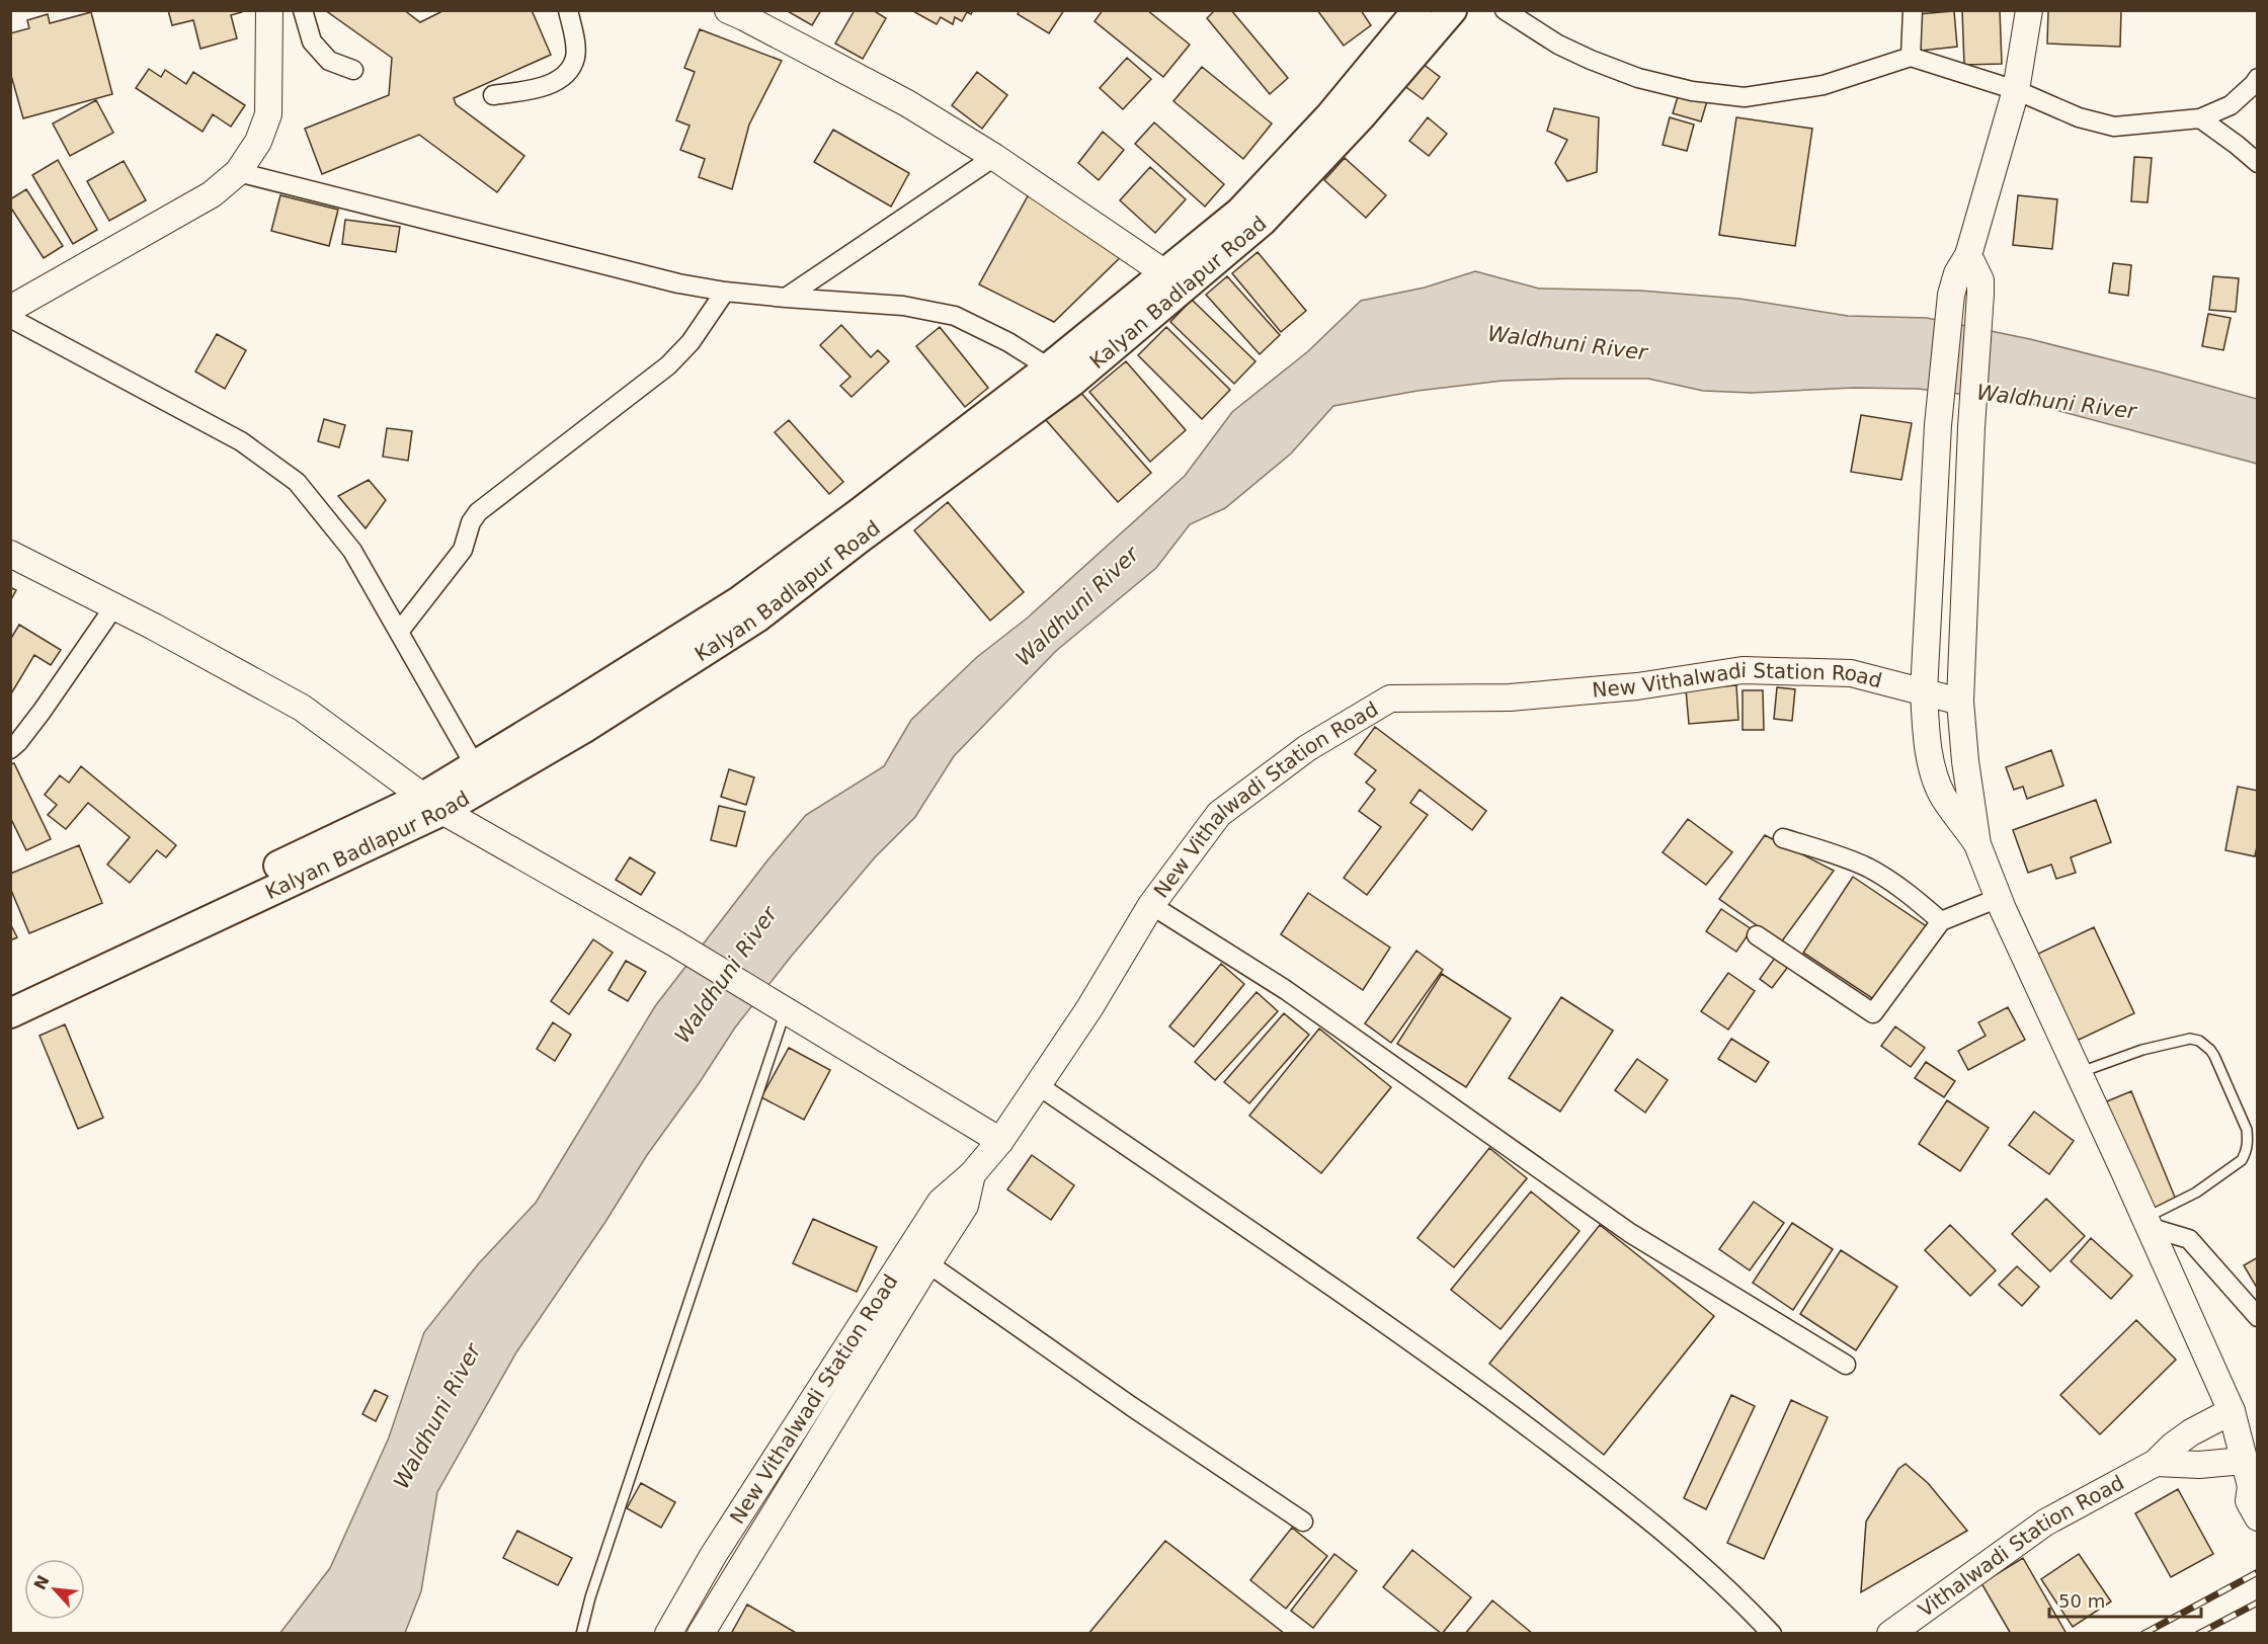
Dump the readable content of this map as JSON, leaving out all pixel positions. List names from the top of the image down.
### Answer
{
  "streets": {
    "main road": ["Kalyan Badlapur Road"],
    "street": ["New Vithalwadi Station Road", "Vithalwadi Station Road"]
  },
  "water": ["Waldhuni River"],
  "scale_bar": "50 m",
  "north": "top left"
}
